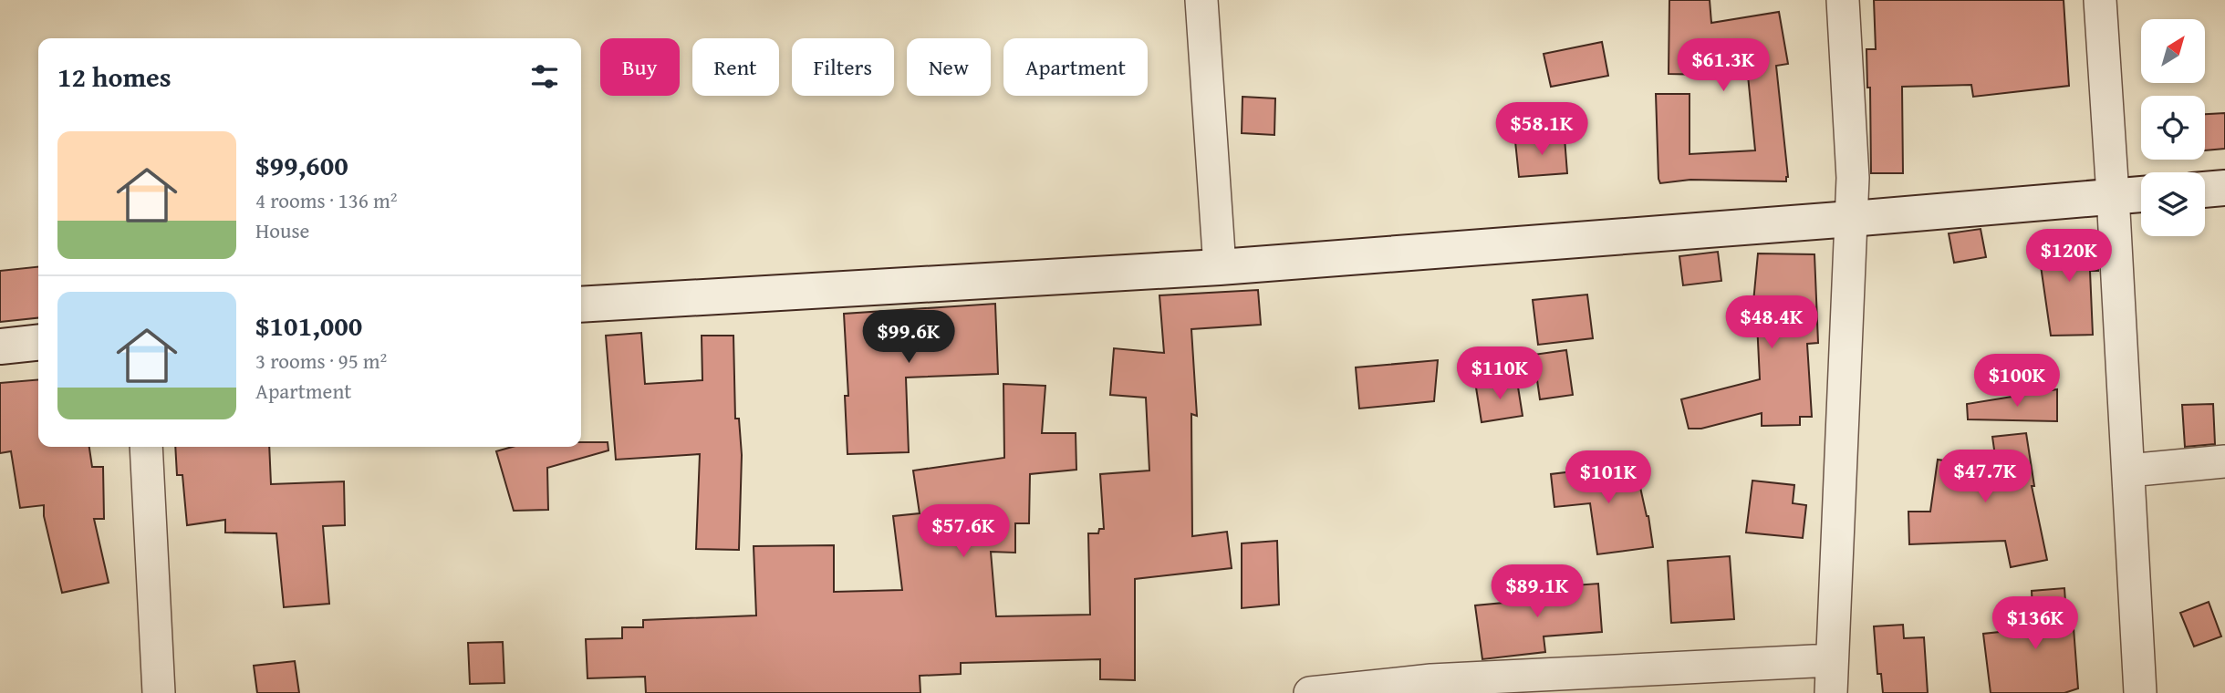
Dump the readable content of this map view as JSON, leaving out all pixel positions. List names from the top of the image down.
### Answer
{
  "north": "top right",
  "page": {
    "price": [
      "$61.3K",
      "$58.1K",
      "$120K",
      "$48.4K",
      "$99.6K",
      "$110K",
      "$100K",
      "$47.7K",
      "$101K",
      "$57.6K",
      "$89.1K",
      "$136K"
    ],
    "chip": [
      "Buy",
      "Rent",
      "Filters",
      "New",
      "Apartment"
    ],
    "heading": "12 homes",
    "list": [
      {
        "name": "$99,600",
        "note": "4 rooms · 136 m² · House"
      },
      {
        "name": "$101,000",
        "note": "3 rooms · 95 m² · Apartment"
      }
    ]
  }
}
